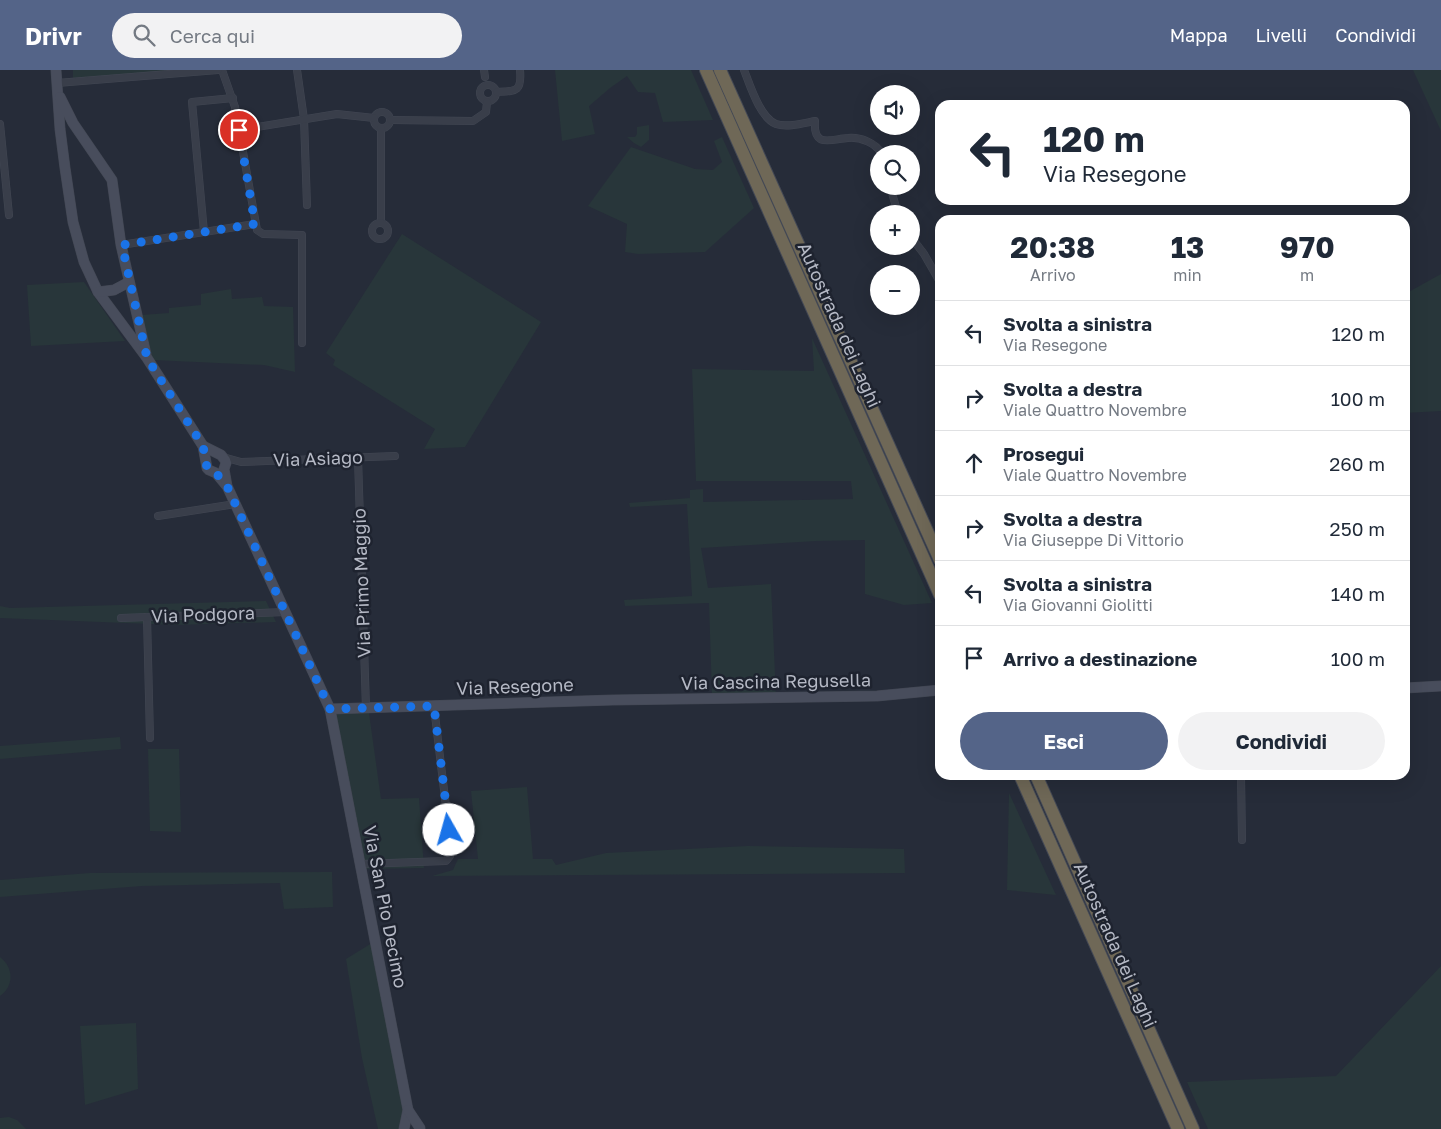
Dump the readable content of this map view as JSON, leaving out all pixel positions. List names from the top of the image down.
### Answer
{
  "streets": {
    "highway": ["Autostrada dei Laghi"],
    "street": [
      "Via Asiago",
      "Via Primo Maggio",
      "Via Podgora",
      "Via Cascina Regusella",
      "Via Resegone",
      "Via San Pio Decimo"
    ]
  },
  "crossings": [
    ["Via Asiago", "Via Primo Maggio"],
    ["Via Asiago", "Via San Pio Decimo"],
    ["Via Primo Maggio", "Via Resegone"],
    ["Via Podgora", "Via San Pio Decimo"],
    ["Via Cascina Regusella", "Via Resegone"],
    ["Via Resegone", "Via San Pio Decimo"]
  ],
  "page": {
    "header": "Drivr",
    "search": "Cerca qui",
    "nav": ["Mappa", "Livelli", "Condividi"],
    "map_buttons": ["+", "−"],
    "turn": ["120 m", "Via Resegone"],
    "eta": [
      "20:38",
      "Arrivo",
      "13",
      "min",
      "970",
      "m"
    ],
    "list": [
      {
        "name": "Svolta a sinistra",
        "note": "Via Resegone",
        "value": "120 m"
      },
      {
        "name": "Svolta a destra",
        "note": "Viale Quattro Novembre",
        "value": "100 m"
      },
      {
        "name": "Prosegui",
        "note": "Viale Quattro Novembre",
        "value": "260 m"
      },
      {
        "name": "Svolta a destra",
        "note": "Via Giuseppe Di Vittorio",
        "value": "250 m"
      },
      {
        "name": "Svolta a sinistra",
        "note": "Via Giovanni Giolitti",
        "value": "140 m"
      },
      {
        "name": "Arrivo a destinazione",
        "value": "100 m"
      }
    ],
    "buttons": ["Esci", "Condividi"]
  }
}
